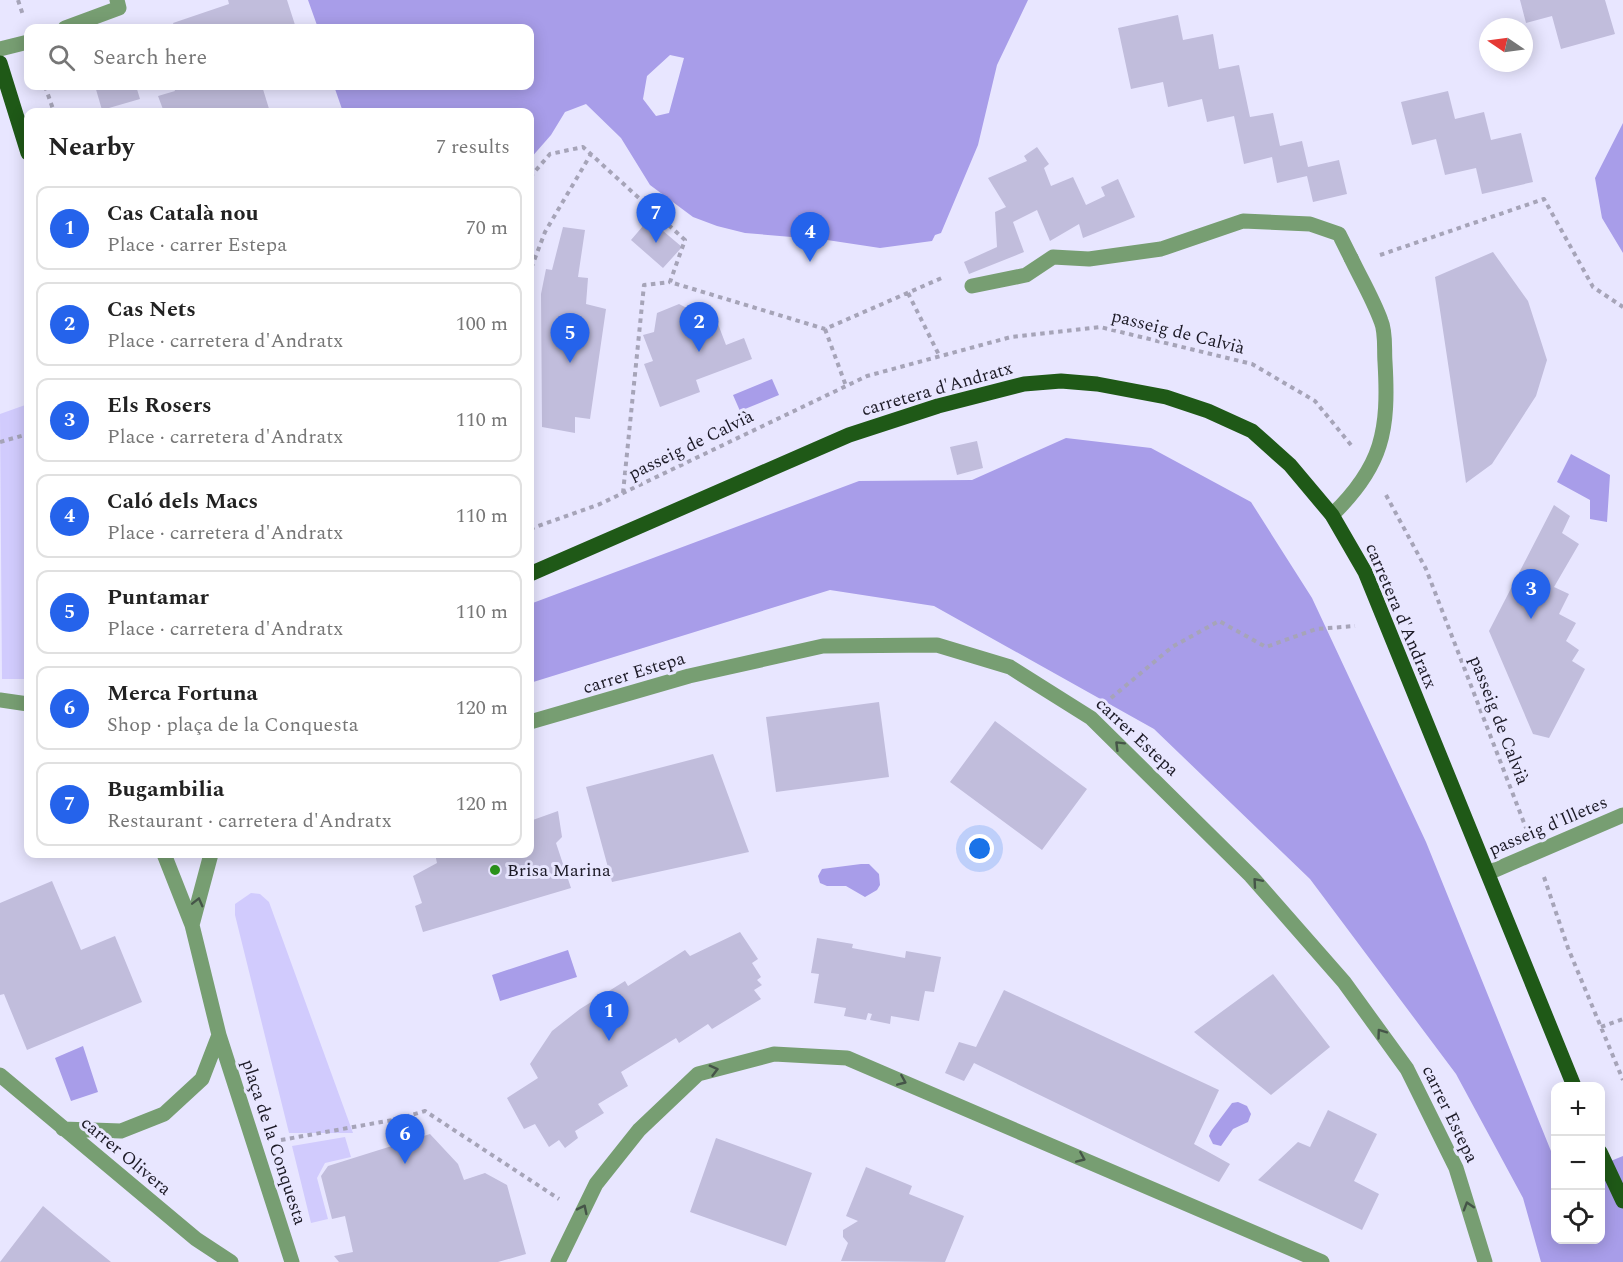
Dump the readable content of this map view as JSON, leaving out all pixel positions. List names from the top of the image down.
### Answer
{
  "streets": {
    "main road": ["carretera d'Andratx"],
    "street": [
      "carrer Estepa",
      "passeig d'Illetes",
      "plaça de la Conquesta",
      "carrer Olivera"
    ],
    "path": ["passeig de Calvià"]
  },
  "crossings": [
    ["passeig de Calvià", "passeig d'Illetes"],
    ["carretera d'Andratx", "passeig d'Illetes"],
    ["plaça de la Conquesta", "carrer Olivera"]
  ],
  "one_way": ["carrer Estepa"],
  "places": ["Brisa Marina"],
  "north": "left",
  "page": {
    "search": "Search here",
    "heading": ["Nearby", "7 results"],
    "list": [
      {
        "mark": "1",
        "name": "Cas Català nou",
        "note": "Place · carrer Estepa",
        "value": "70 m"
      },
      {
        "mark": "2",
        "name": "Cas Nets",
        "note": "Place · carretera d'Andratx",
        "value": "100 m"
      },
      {
        "mark": "3",
        "name": "Els Rosers",
        "note": "Place · carretera d'Andratx",
        "value": "110 m"
      },
      {
        "mark": "4",
        "name": "Caló dels Macs",
        "note": "Place · carretera d'Andratx",
        "value": "110 m"
      },
      {
        "mark": "5",
        "name": "Puntamar",
        "note": "Place · carretera d'Andratx",
        "value": "110 m"
      },
      {
        "mark": "6",
        "name": "Merca Fortuna",
        "note": "Shop · plaça de la Conquesta",
        "value": "120 m"
      },
      {
        "mark": "7",
        "name": "Bugambilia",
        "note": "Restaurant · carretera d'Andratx",
        "value": "120 m"
      }
    ],
    "pins": [
      "7",
      "4",
      "2",
      "5",
      "3",
      "1",
      "6"
    ],
    "map_buttons": ["+", "−"]
  }
}
